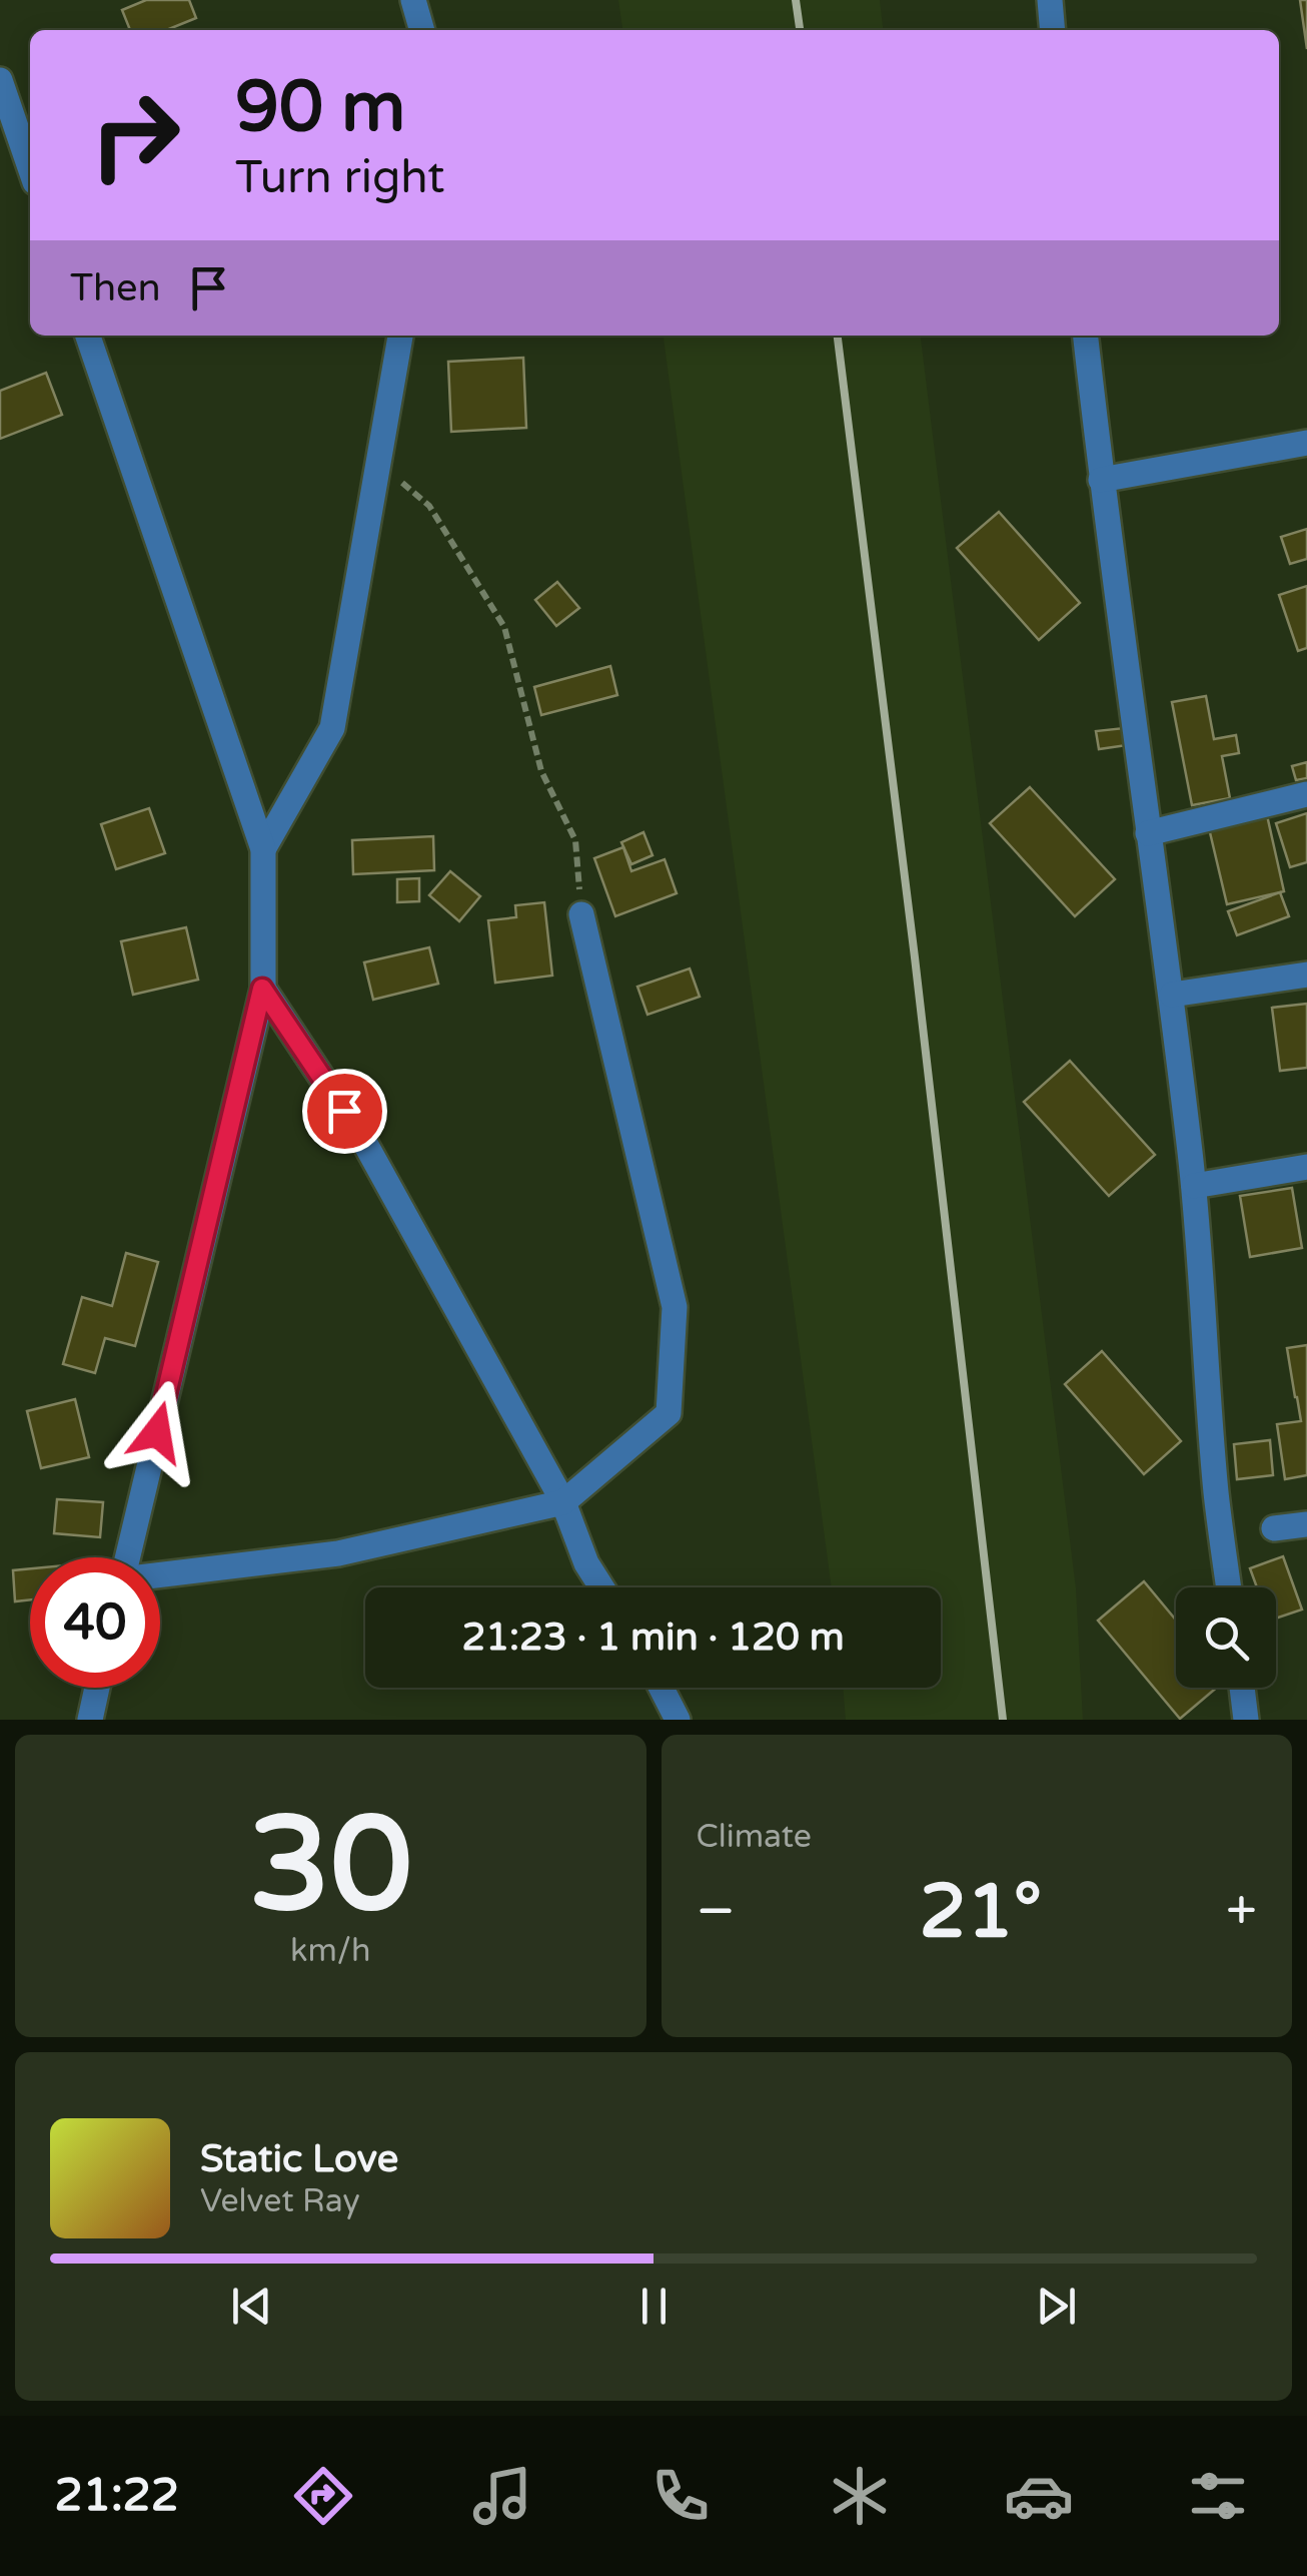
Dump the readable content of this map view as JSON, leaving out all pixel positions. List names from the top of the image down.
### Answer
{
  "page": {
    "turn": ["90 m", "Turn right"],
    "then": "Then",
    "limit": "40",
    "trip": "21:23 · 1 min · 120 m",
    "tile": [
      ["30", "km/h"],
      "Climate"
    ],
    "heat": ["−", "21°", "+"],
    "song": ["Static Love", "Velvet Ray"],
    "tabs": "21:22"
  }
}
